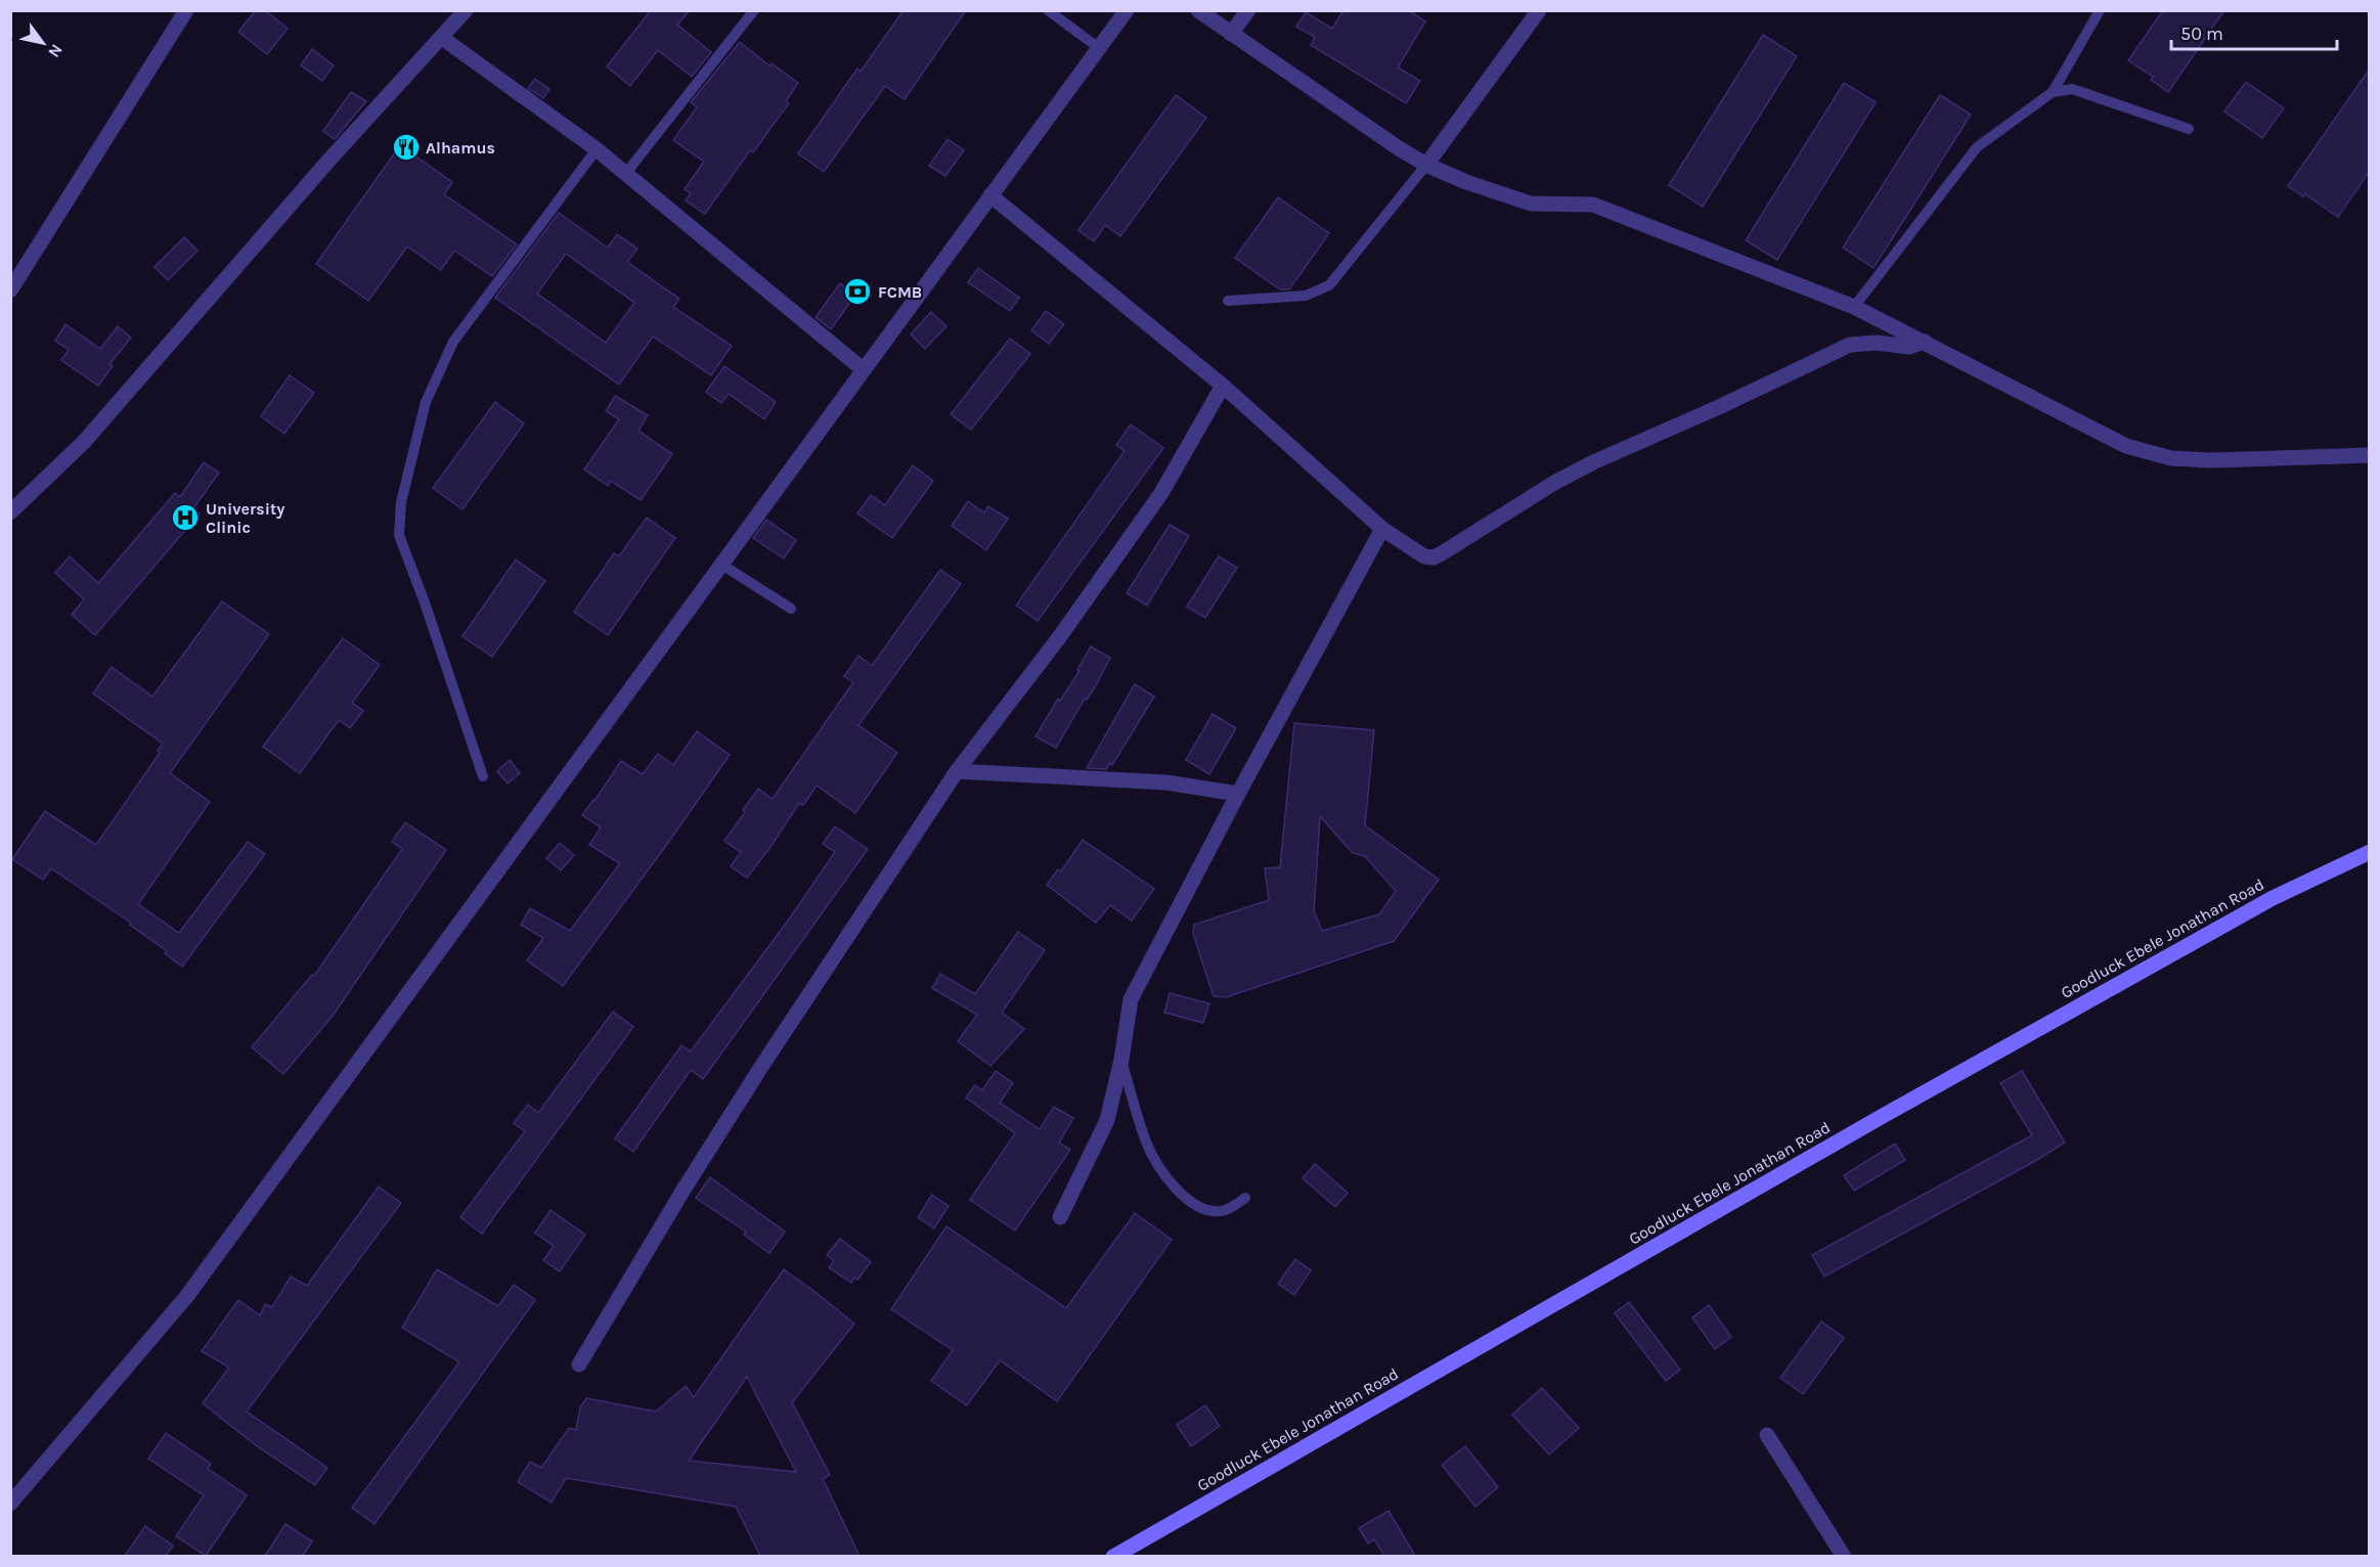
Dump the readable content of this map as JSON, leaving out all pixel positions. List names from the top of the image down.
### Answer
{
  "streets": {
    "main road": ["Goodluck Ebele Jonathan Road"]
  },
  "places": {
    "restaurant": ["Alhamus"],
    "bank": ["FCMB"],
    "hospital": ["University Clinic"]
  },
  "scale_bar": "50 m",
  "north": "bottom right"
}
